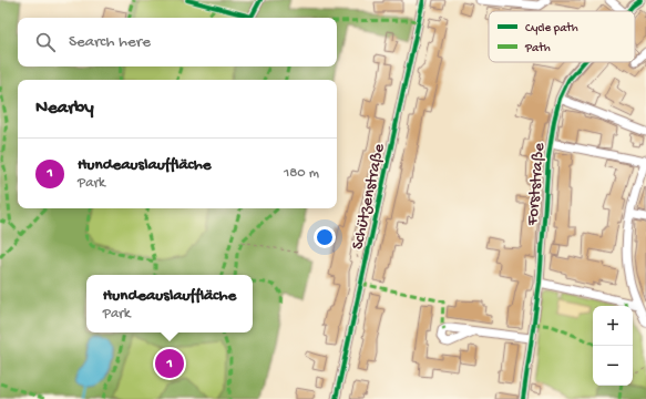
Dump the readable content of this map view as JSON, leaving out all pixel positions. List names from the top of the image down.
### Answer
{
  "streets": {
    "street": ["Forststraße", "Schützenstraße"]
  },
  "legend": ["Cycle path", "Path"],
  "page": {
    "search": "Search here",
    "heading": "Nearby",
    "list": [
      {
        "mark": "1",
        "name": "Hundeauslauffläche",
        "note": "Park",
        "value": "180 m"
      }
    ],
    "popup": ["Hundeauslauffläche", "Park"],
    "map_buttons": ["+", "−"],
    "pins": "1"
  }
}
